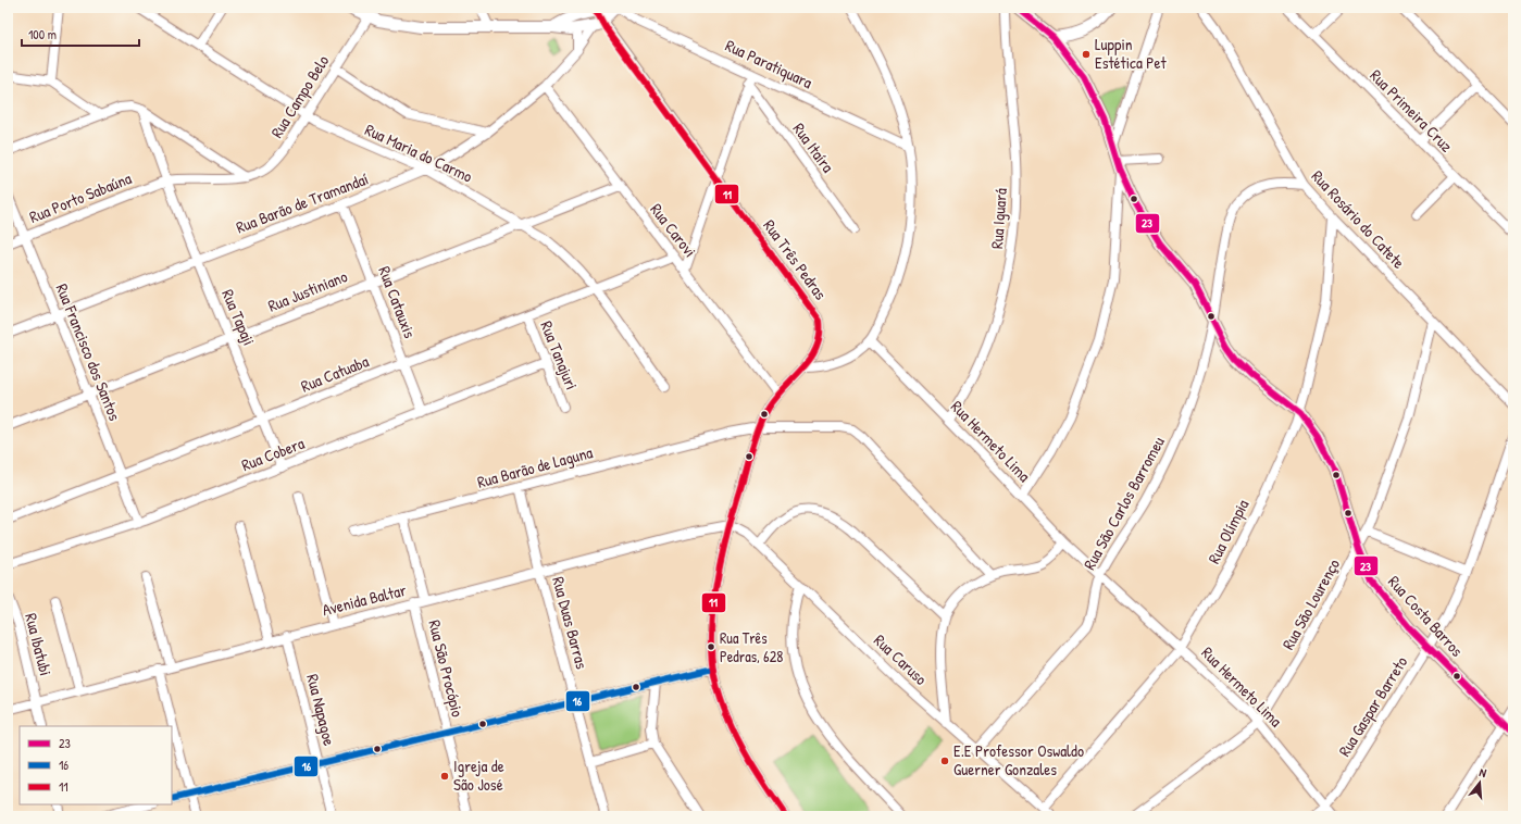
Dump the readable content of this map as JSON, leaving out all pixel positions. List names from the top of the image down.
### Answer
{
  "streets": {
    "main road": ["Rua Costa Barros"],
    "street": [
      "Rua Paratiquara",
      "Rua Campo Belo",
      "Rua Primeira Cruz",
      "Rua Itaíra",
      "Rua Maria do Carmo",
      "Rua Porto Sabaúna",
      "Rua Barão de Tramandaí",
      "Rua Iguará",
      "Rua Rosário do Catete",
      "Rua Carovi",
      "Rua Três Pedras",
      "Rua Justiniano",
      "Rua Catauxis",
      "Rua Tapaji",
      "Rua Francisco dos Santos",
      "Rua Tanajuri",
      "Rua Catuaba",
      "Rua Hermeto Lima",
      "Rua Cobera",
      "Rua Barão de Laguna",
      "Rua São Carlos Barromeu",
      "Rua Olímpia",
      "Avenida Baltar",
      "Rua São Lourenço",
      "Rua Duas Barras",
      "Rua Ibatubi",
      "Rua Caruso",
      "Rua São Procópio",
      "Rua Gaspar Barreto",
      "Rua Napagoe"
    ]
  },
  "crossings": [
    ["Rua Campo Belo", "Rua Maria do Carmo"],
    ["Rua Campo Belo", "Rua Porto Sabaúna"],
    ["Rua Campo Belo", "Rua Tapaji"],
    ["Rua Maria do Carmo", "Rua Barão de Tramandaí"],
    ["Rua Maria do Carmo", "Rua Justiniano"],
    ["Rua Maria do Carmo", "Rua Catuaba"],
    ["Rua Porto Sabaúna", "Rua Tapaji"],
    ["Rua Porto Sabaúna", "Rua Francisco dos Santos"],
    ["Rua Barão de Tramandaí", "Rua Carovi"],
    ["Rua Barão de Tramandaí", "Rua Três Pedras"],
    ["Rua Barão de Tramandaí", "Rua Catauxis"],
    ["Rua Barão de Tramandaí", "Rua Tapaji"],
    ["Rua Barão de Tramandaí", "Rua Francisco dos Santos"],
    ["Rua Iguará", "Rua Hermeto Lima"],
    ["Rua Rosário do Catete", "Rua São Carlos Barromeu"],
    ["Rua Rosário do Catete", "Rua Olímpia"],
    ["Rua Rosário do Catete", "Rua São Lourenço"],
    ["Rua Carovi", "Rua Três Pedras"],
    ["Rua Carovi", "Rua Justiniano"],
    ["Rua Carovi", "Rua Catuaba"],
    ["Rua Três Pedras", "Rua Barão de Laguna"],
    ["Rua Três Pedras", "Avenida Baltar"],
    ["Rua Três Pedras", "Rua Caruso"],
    ["Rua Justiniano", "Rua Catauxis"],
    ["Rua Justiniano", "Rua Tapaji"],
    ["Rua Justiniano", "Rua Francisco dos Santos"],
    ["Rua Catauxis", "Rua Catuaba"],
    ["Rua Catauxis", "Rua Cobera"],
    ["Rua Tapaji", "Rua Catuaba"],
    ["Rua Tapaji", "Rua Cobera"],
    ["Rua Francisco dos Santos", "Rua Catuaba"],
    ["Rua Francisco dos Santos", "Rua Cobera"],
    ["Rua Tanajuri", "Rua Catuaba"],
    ["Rua Tanajuri", "Rua Cobera"],
    ["Rua Hermeto Lima", "Rua São Carlos Barromeu"],
    ["Rua Hermeto Lima", "Rua Olímpia"],
    ["Rua Hermeto Lima", "Rua São Lourenço"],
    ["Rua Hermeto Lima", "Rua Gaspar Barreto"],
    ["Rua Barão de Laguna", "Rua Duas Barras"],
    ["Rua São Carlos Barromeu", "Rua Costa Barros"],
    ["Rua São Carlos Barromeu", "Rua Caruso"],
    ["Rua Olímpia", "Rua Costa Barros"],
    ["Rua Olímpia", "Rua Caruso"],
    ["Avenida Baltar", "Rua Duas Barras"],
    ["Avenida Baltar", "Rua Ibatubi"],
    ["Avenida Baltar", "Rua Caruso"],
    ["Avenida Baltar", "Rua São Procópio"],
    ["Avenida Baltar", "Rua Napagoe"],
    ["Rua São Lourenço", "Rua Costa Barros"],
    ["Rua Costa Barros", "Rua Gaspar Barreto"]
  ],
  "places": [
    "Luppin Estética Pet",
    "Rua Três Pedras, 628",
    "E.E Professor Oswaldo Guerner Gonzales",
    "Igreja de São José"
  ],
  "lines": ["transit line 23", "transit line 11", "transit line 16"],
  "legend": ["23", "16", "11"],
  "scale_bar": "100 m",
  "north": "top"
}
